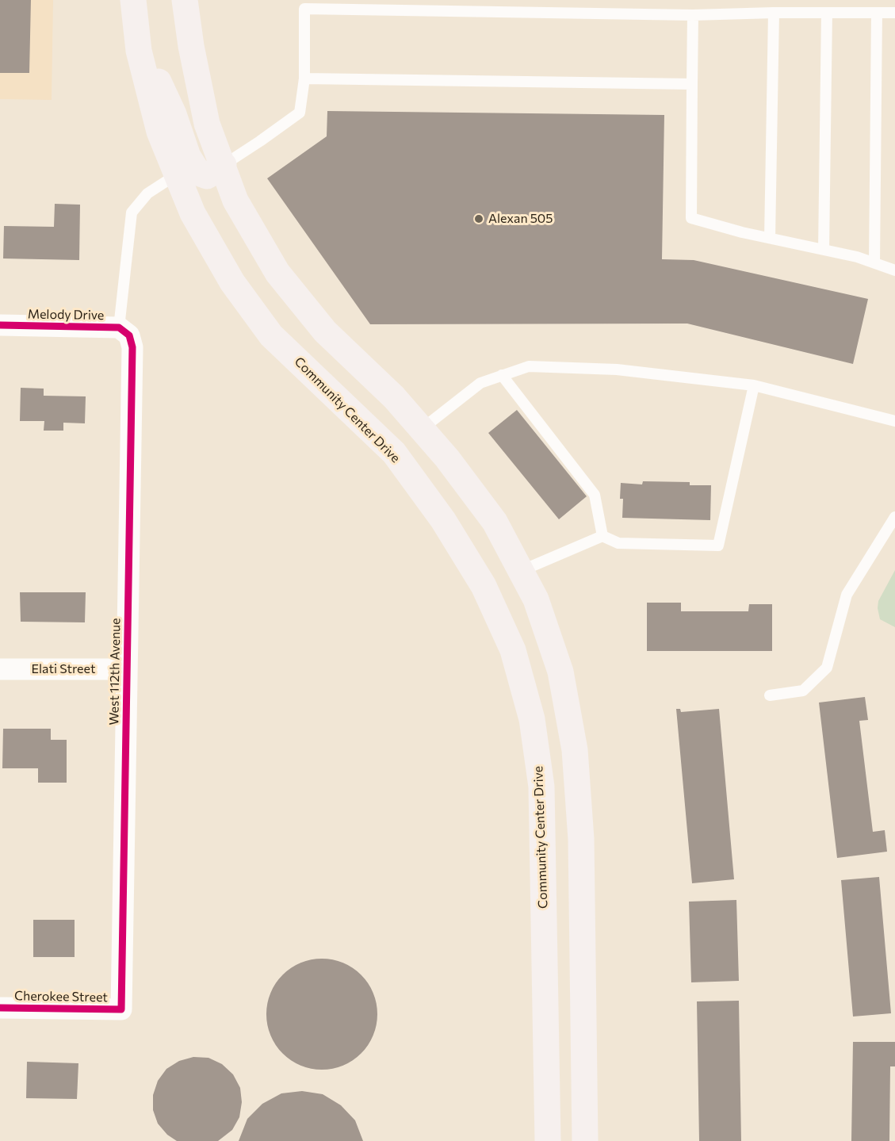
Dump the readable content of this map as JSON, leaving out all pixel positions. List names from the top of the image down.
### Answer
{
  "streets": {
    "main road": ["Community Center Drive"],
    "street": [
      "Melody Drive",
      "Elati Street",
      "West 112th Avenue",
      "Cherokee Street"
    ]
  },
  "crossings": [
    ["Melody Drive", "West 112th Avenue"],
    ["Elati Street", "West 112th Avenue"],
    ["West 112th Avenue", "Cherokee Street"]
  ],
  "places": ["Alexan 505"]
}
